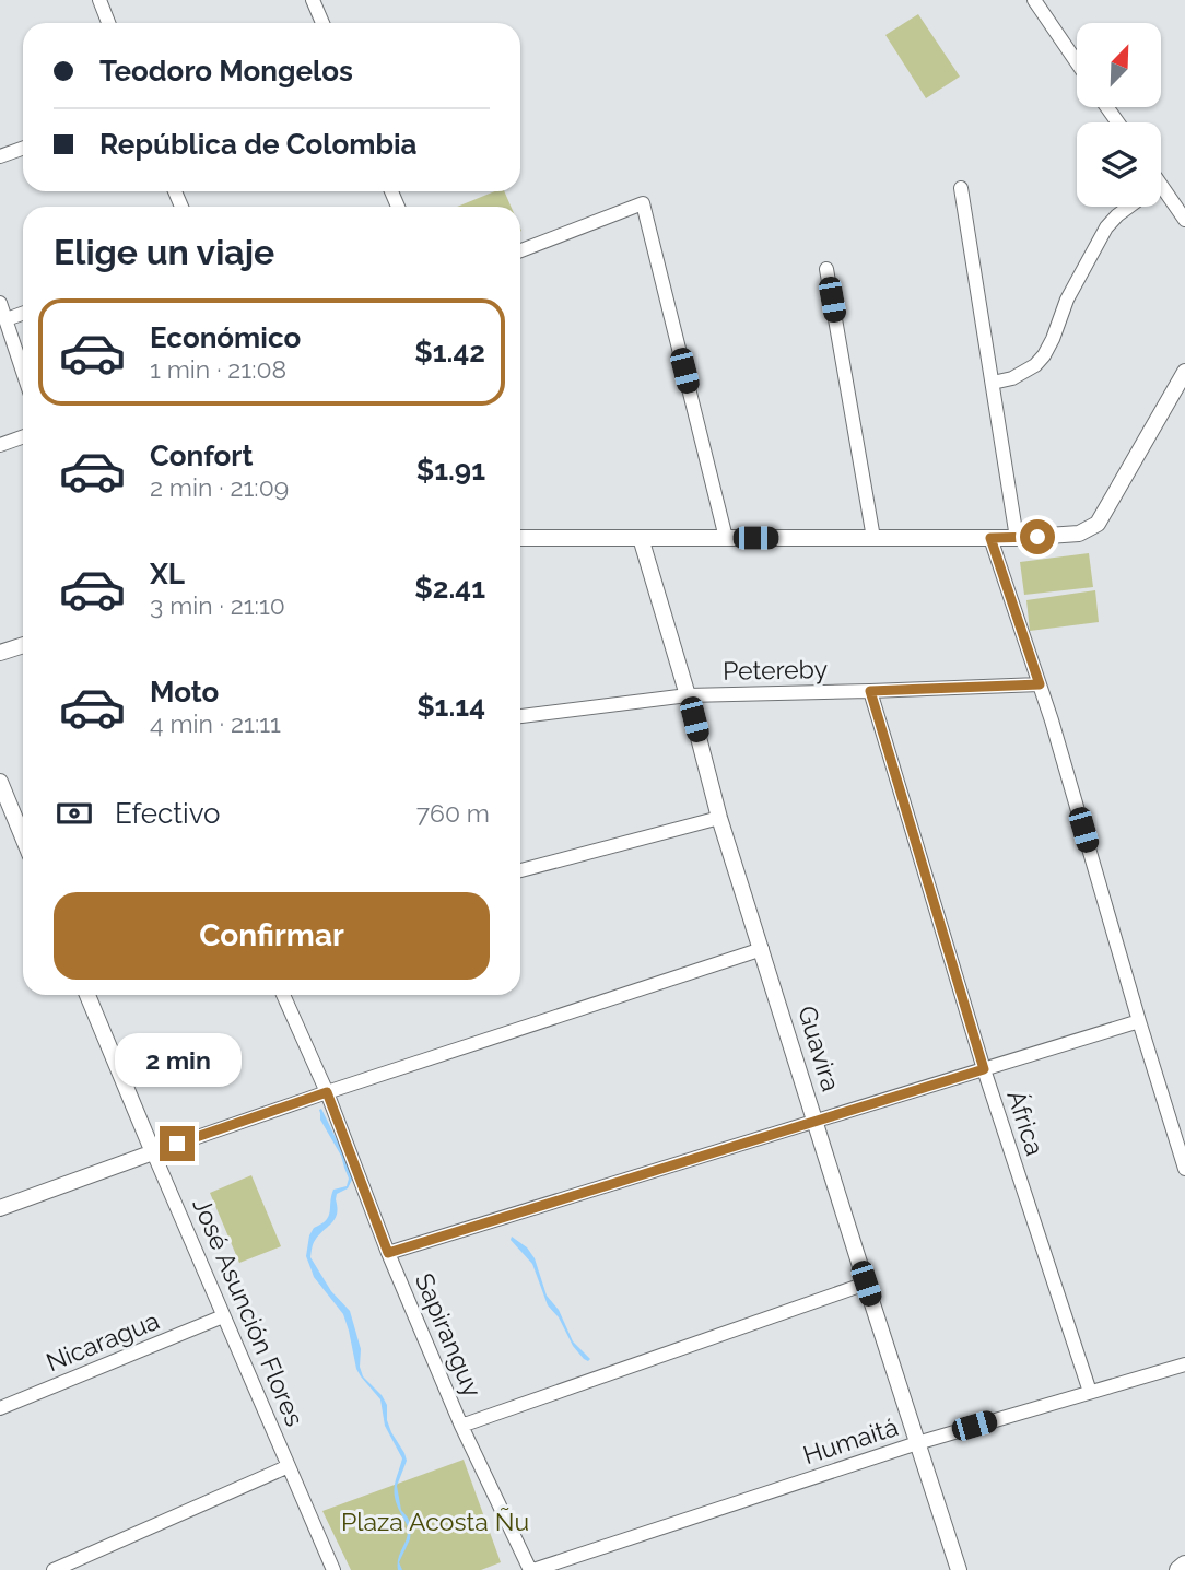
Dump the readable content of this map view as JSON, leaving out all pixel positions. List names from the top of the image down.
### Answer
{
  "streets": {
    "street": [
      "Petereby",
      "Guavira",
      "África",
      "José Asunción Flores",
      "Sapiranguy",
      "Nicaragua",
      "Humaitá"
    ]
  },
  "crossings": [
    ["Petereby", "Guavira"],
    ["Petereby", "África"],
    ["Guavira", "Humaitá"],
    ["África", "Humaitá"],
    ["José Asunción Flores", "Nicaragua"],
    ["Sapiranguy", "Humaitá"]
  ],
  "parks": ["Plaza Acosta Ñu"],
  "north": "top right",
  "page": {
    "banner": ["Teodoro Mongelos", "República de Colombia"],
    "heading": "Elige un viaje",
    "list": [
      {
        "name": "Económico",
        "note": "1 min · 21:08",
        "value": "$1.42"
      },
      {
        "name": "Confort",
        "note": "2 min · 21:09",
        "value": "$1.91"
      },
      {
        "name": "XL",
        "note": "3 min · 21:10",
        "value": "$2.41"
      },
      {
        "name": "Moto",
        "note": "4 min · 21:11",
        "value": "$1.14"
      }
    ],
    "pay": ["Efectivo", "760 m"],
    "buttons": "Confirmar",
    "bubble": "2 min"
  }
}
